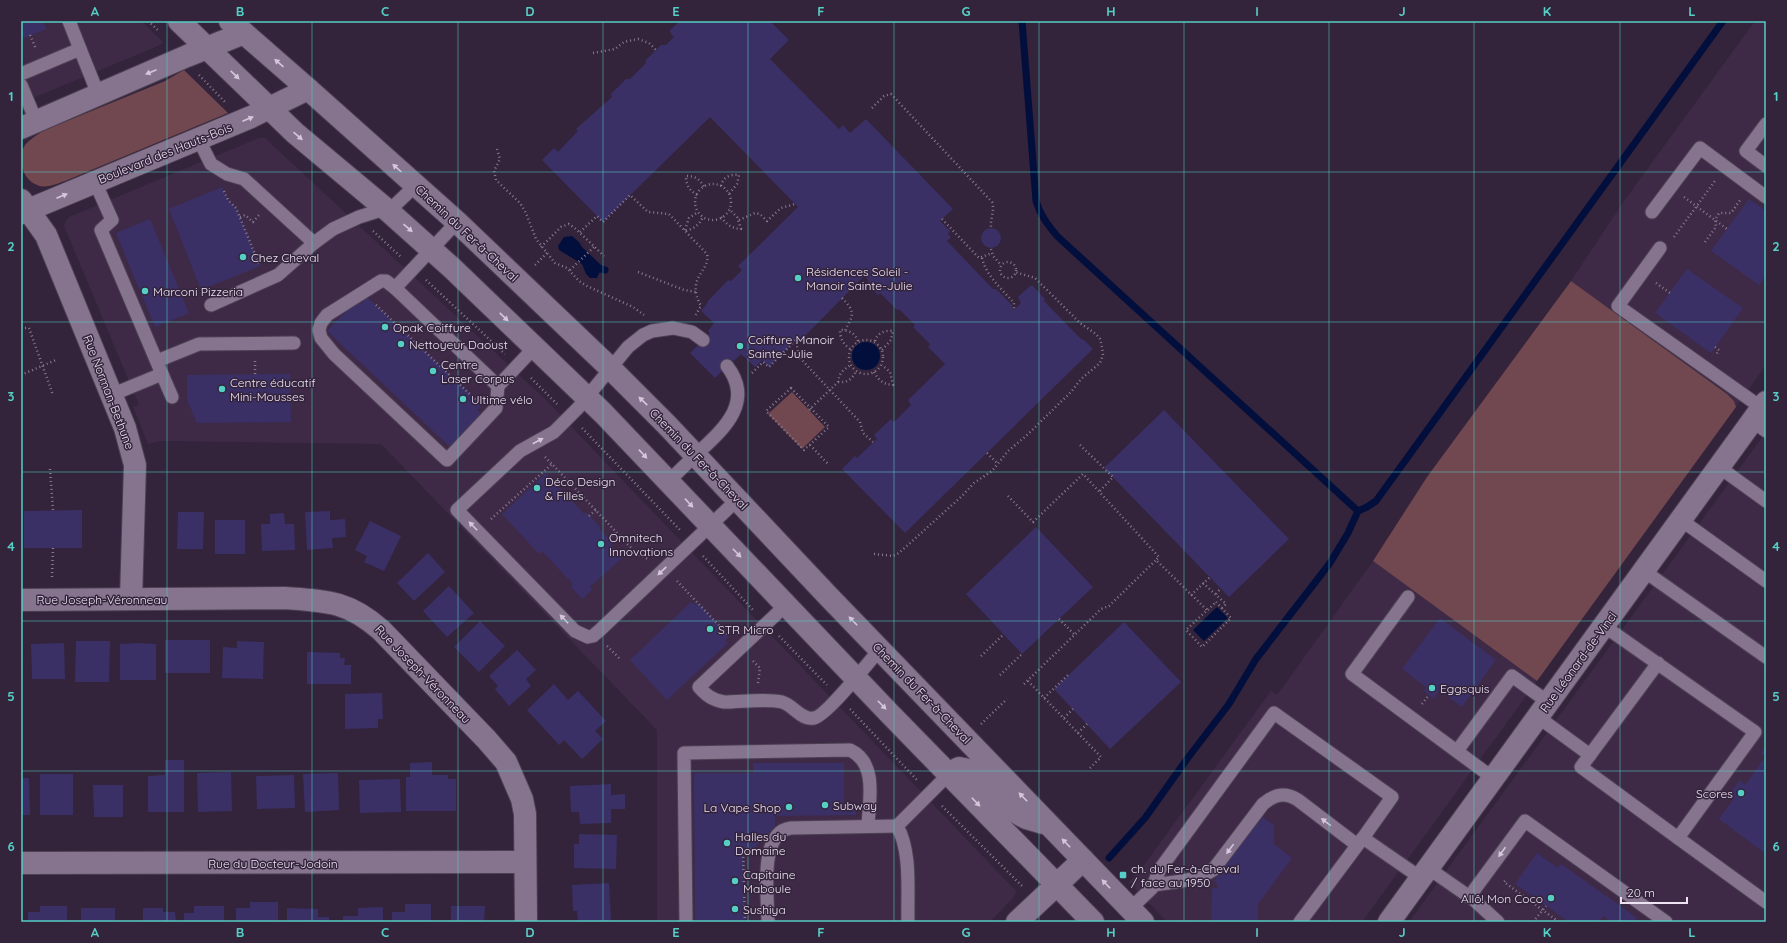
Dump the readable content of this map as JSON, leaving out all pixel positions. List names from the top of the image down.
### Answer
{
  "streets": {
    "street": [
      "Boulevard des Hauts-Bois",
      "Chemin du Fer-à-Cheval",
      "Rue Norman-Bethune",
      "Rue Joseph-Véronneau",
      "Rue Léonard-de-Vinci",
      "Rue du Docteur-Jodoin"
    ]
  },
  "crossings": [
    ["Boulevard des Hauts-Bois", "Chemin du Fer-à-Cheval"],
    ["Boulevard des Hauts-Bois", "Rue Norman-Bethune"],
    ["Rue Norman-Bethune", "Rue Joseph-Véronneau"],
    ["Rue Joseph-Véronneau", "Rue du Docteur-Jodoin"]
  ],
  "places": {
    "other": [
      "Chez Cheval",
      "Résidences Soleil - Manoir Sainte-Julie",
      "Marconi Pizzeria",
      "Opak Coiffure",
      "Nettoyeur Daoust",
      "Coiffure Manoir Sainte-Julie",
      "Centre Laser Corpus",
      "Centre éducatif Mini-Mousses",
      "Ultime vélo",
      "Déco Design & Filles",
      "Omnitech Innovations",
      "STR Micro",
      "Eggsquis",
      "Scores",
      "Subway",
      "La Vape Shop",
      "Halles du Domaine",
      "Capitaine Maboule",
      "Allô! Mon Coco",
      "Sushiya"
    ],
    "transit": ["ch. du Fer-à-Cheval / face au 1950"]
  },
  "scale_bar": "20 m",
  "grid": {
    "columns": [
      "A",
      "B",
      "C",
      "D",
      "E",
      "F",
      "G",
      "H",
      "I",
      "J",
      "K",
      "L"
    ],
    "rows": [
      "1",
      "2",
      "3",
      "4",
      "5",
      "6"
    ]
  }
}
